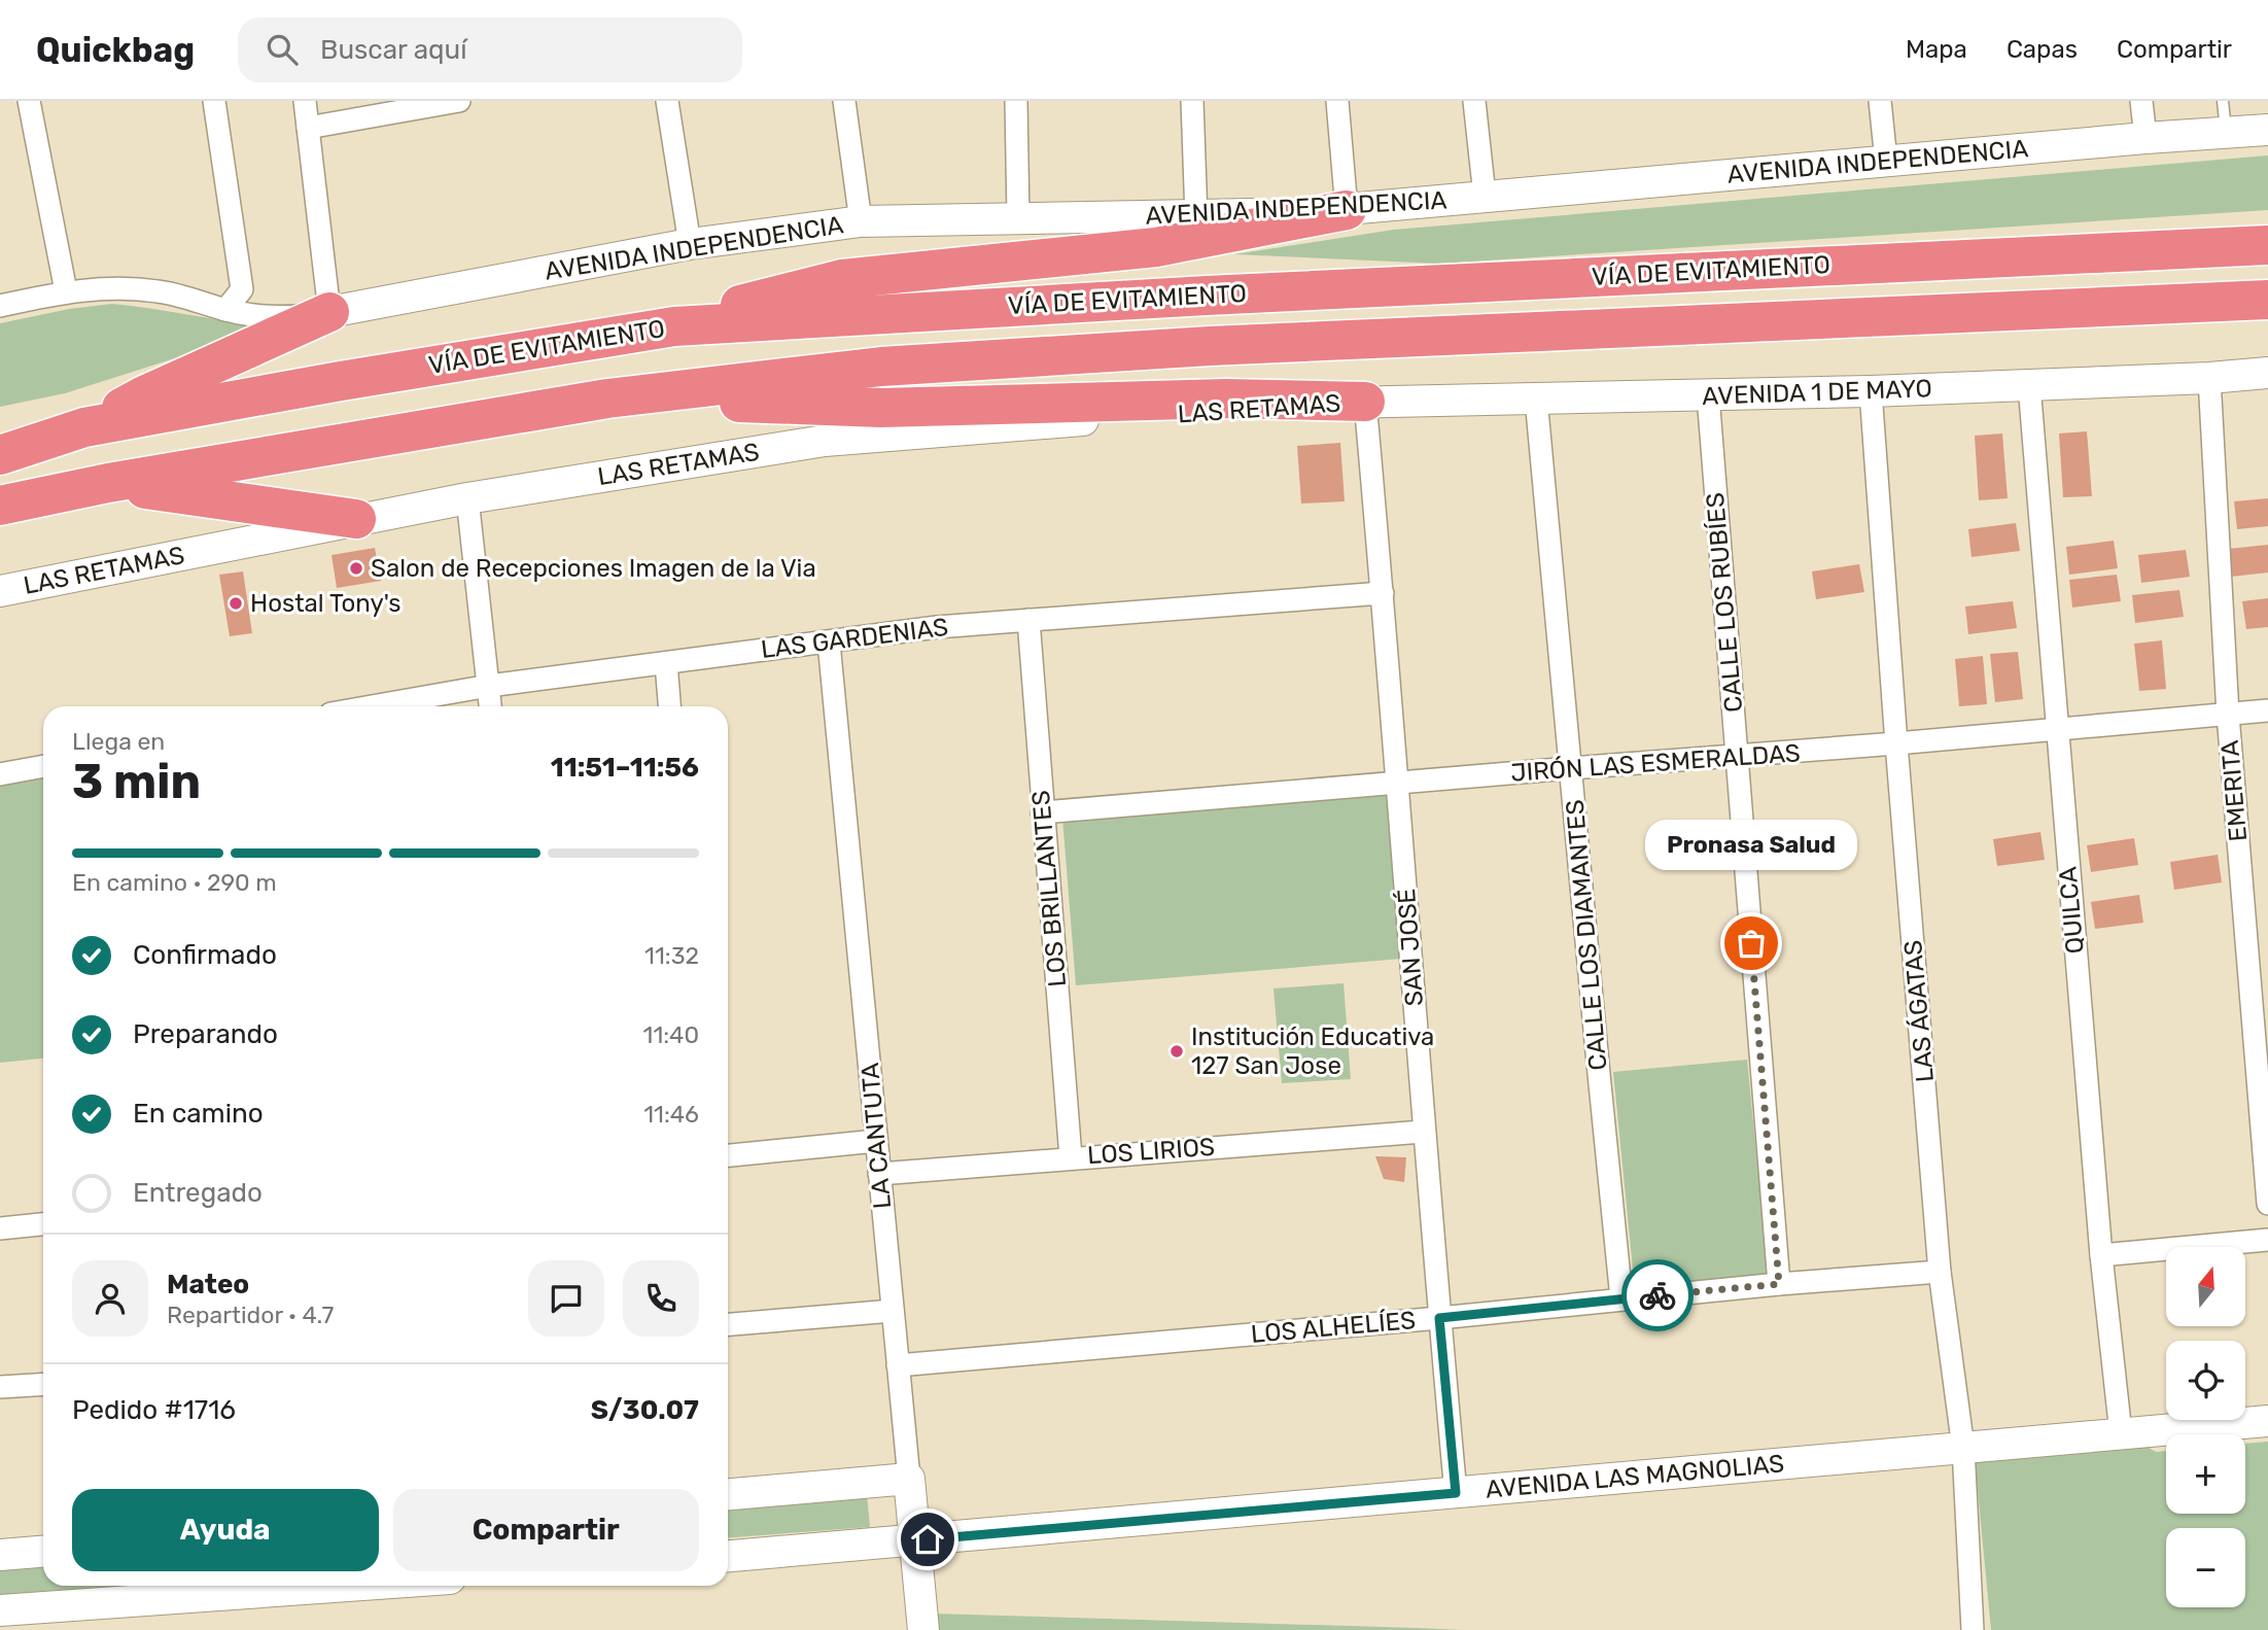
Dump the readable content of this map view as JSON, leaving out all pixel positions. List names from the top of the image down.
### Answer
{
  "streets": {
    "highway": ["VÍA DE EVITAMIENTO"],
    "main road": [
      "AVENIDA INDEPENDENCIA",
      "AVENIDA 1 DE MAYO",
      "LAS RETAMAS",
      "LA CANTUTA",
      "AVENIDA LAS MAGNOLIAS"
    ],
    "street": [
      "CALLE LOS RUBÍES",
      "LAS GARDENIAS",
      "JIRÓN LAS ESMERALDAS",
      "EMERITA",
      "LOS BRILLANTES",
      "QUILCA",
      "CALLE LOS DIAMANTES",
      "SAN JOSÉ",
      "LAS ÁGATAS",
      "LOS LIRIOS",
      "LOS ALHELÍES"
    ]
  },
  "crossings": [
    ["AVENIDA 1 DE MAYO", "LAS RETAMAS"],
    ["AVENIDA 1 DE MAYO", "CALLE LOS RUBÍES"],
    ["AVENIDA 1 DE MAYO", "EMERITA"],
    ["AVENIDA 1 DE MAYO", "QUILCA"],
    ["AVENIDA 1 DE MAYO", "CALLE LOS DIAMANTES"],
    ["AVENIDA 1 DE MAYO", "SAN JOSÉ"],
    ["AVENIDA 1 DE MAYO", "LAS ÁGATAS"],
    ["LAS RETAMAS", "SAN JOSÉ"],
    ["CALLE LOS RUBÍES", "JIRÓN LAS ESMERALDAS"],
    ["CALLE LOS RUBÍES", "LOS ALHELÍES"],
    ["LAS GARDENIAS", "LOS BRILLANTES"],
    ["LAS GARDENIAS", "SAN JOSÉ"],
    ["LAS GARDENIAS", "LA CANTUTA"],
    ["JIRÓN LAS ESMERALDAS", "EMERITA"],
    ["JIRÓN LAS ESMERALDAS", "LOS BRILLANTES"],
    ["JIRÓN LAS ESMERALDAS", "QUILCA"],
    ["JIRÓN LAS ESMERALDAS", "CALLE LOS DIAMANTES"],
    ["JIRÓN LAS ESMERALDAS", "SAN JOSÉ"],
    ["JIRÓN LAS ESMERALDAS", "LAS ÁGATAS"],
    ["LOS BRILLANTES", "LOS LIRIOS"],
    ["QUILCA", "AVENIDA LAS MAGNOLIAS"],
    ["CALLE LOS DIAMANTES", "LOS ALHELÍES"],
    ["SAN JOSÉ", "LOS LIRIOS"],
    ["SAN JOSÉ", "LOS ALHELÍES"],
    ["SAN JOSÉ", "AVENIDA LAS MAGNOLIAS"],
    ["LAS ÁGATAS", "LOS ALHELÍES"],
    ["LAS ÁGATAS", "AVENIDA LAS MAGNOLIAS"],
    ["LA CANTUTA", "LOS LIRIOS"],
    ["LA CANTUTA", "LOS ALHELÍES"],
    ["LA CANTUTA", "AVENIDA LAS MAGNOLIAS"]
  ],
  "places": [
    "Salon de Recepciones Imagen de la Via",
    "Hostal Tony's",
    "Pronasa Salud",
    "Institución Educativa 127 San Jose"
  ],
  "north": "top",
  "page": {
    "header": "Quickbag",
    "search": "Buscar aquí",
    "nav": ["Mapa", "Capas", "Compartir"],
    "heading": ["3 min", "Llega en", "11:51–11:56"],
    "panel": [
      "Mateo",
      "Repartidor · 4.7",
      "Pedido #1716",
      "S/30.07"
    ],
    "bubble": "Pronasa Salud",
    "bar": "En camino · 290 m",
    "list": [
      ["Confirmado", "11:32"],
      ["Preparando", "11:40"],
      ["En camino", "11:46"],
      "Entregado"
    ],
    "map_buttons": ["+", "−"],
    "buttons": ["Ayuda", "Compartir"]
  }
}
